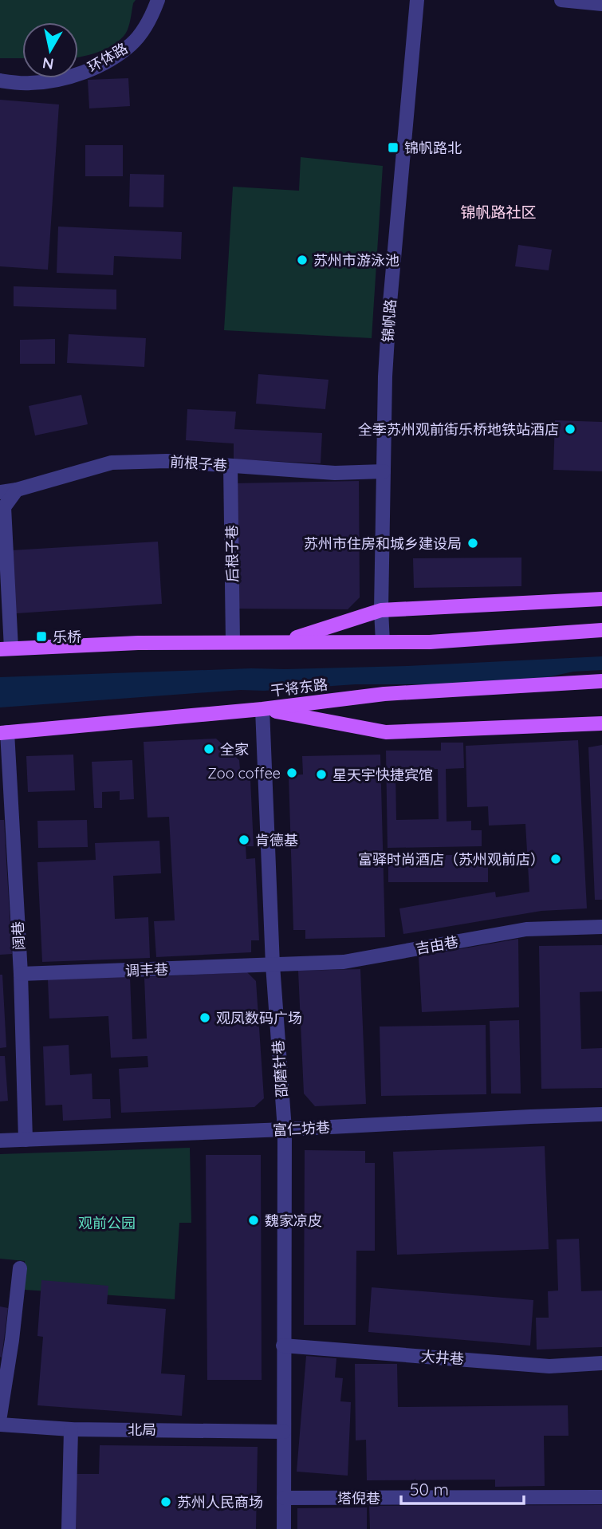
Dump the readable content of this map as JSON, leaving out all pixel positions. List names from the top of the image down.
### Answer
{
  "streets": {
    "main road": ["干将东路"],
    "street": [
      "环体路",
      "锦帆路",
      "前根子巷",
      "后根子巷",
      "阔巷",
      "吉由巷",
      "调丰巷",
      "邵磨针巷",
      "富仁坊巷",
      "大井巷",
      "北局",
      "塔倪巷"
    ]
  },
  "crossings": [
    ["锦帆路", "前根子巷"],
    ["前根子巷", "后根子巷"],
    ["干将东路", "阔巷"],
    ["干将东路", "邵磨针巷"],
    ["阔巷", "调丰巷"],
    ["阔巷", "富仁坊巷"],
    ["吉由巷", "调丰巷"],
    ["吉由巷", "邵磨针巷"],
    ["调丰巷", "邵磨针巷"],
    ["邵磨针巷", "富仁坊巷"],
    ["邵磨针巷", "大井巷"],
    ["邵磨针巷", "北局"],
    ["邵磨针巷", "塔倪巷"]
  ],
  "districts": ["锦帆路社区"],
  "parks": ["观前公园"],
  "places": {
    "transit": ["锦帆路北", "乐桥"],
    "other": [
      "苏州市游泳池",
      "全季苏州观前街乐桥地铁站酒店",
      "苏州市住房和城乡建设局",
      "全家",
      "Zoo coffee",
      "星天宇快捷宾馆",
      "肯德基",
      "富驿时尚酒店（苏州观前店）",
      "观凤数码广场",
      "魏家凉皮",
      "苏州人民商场"
    ]
  },
  "scale_bar": "50 m",
  "north": "bottom"
}
